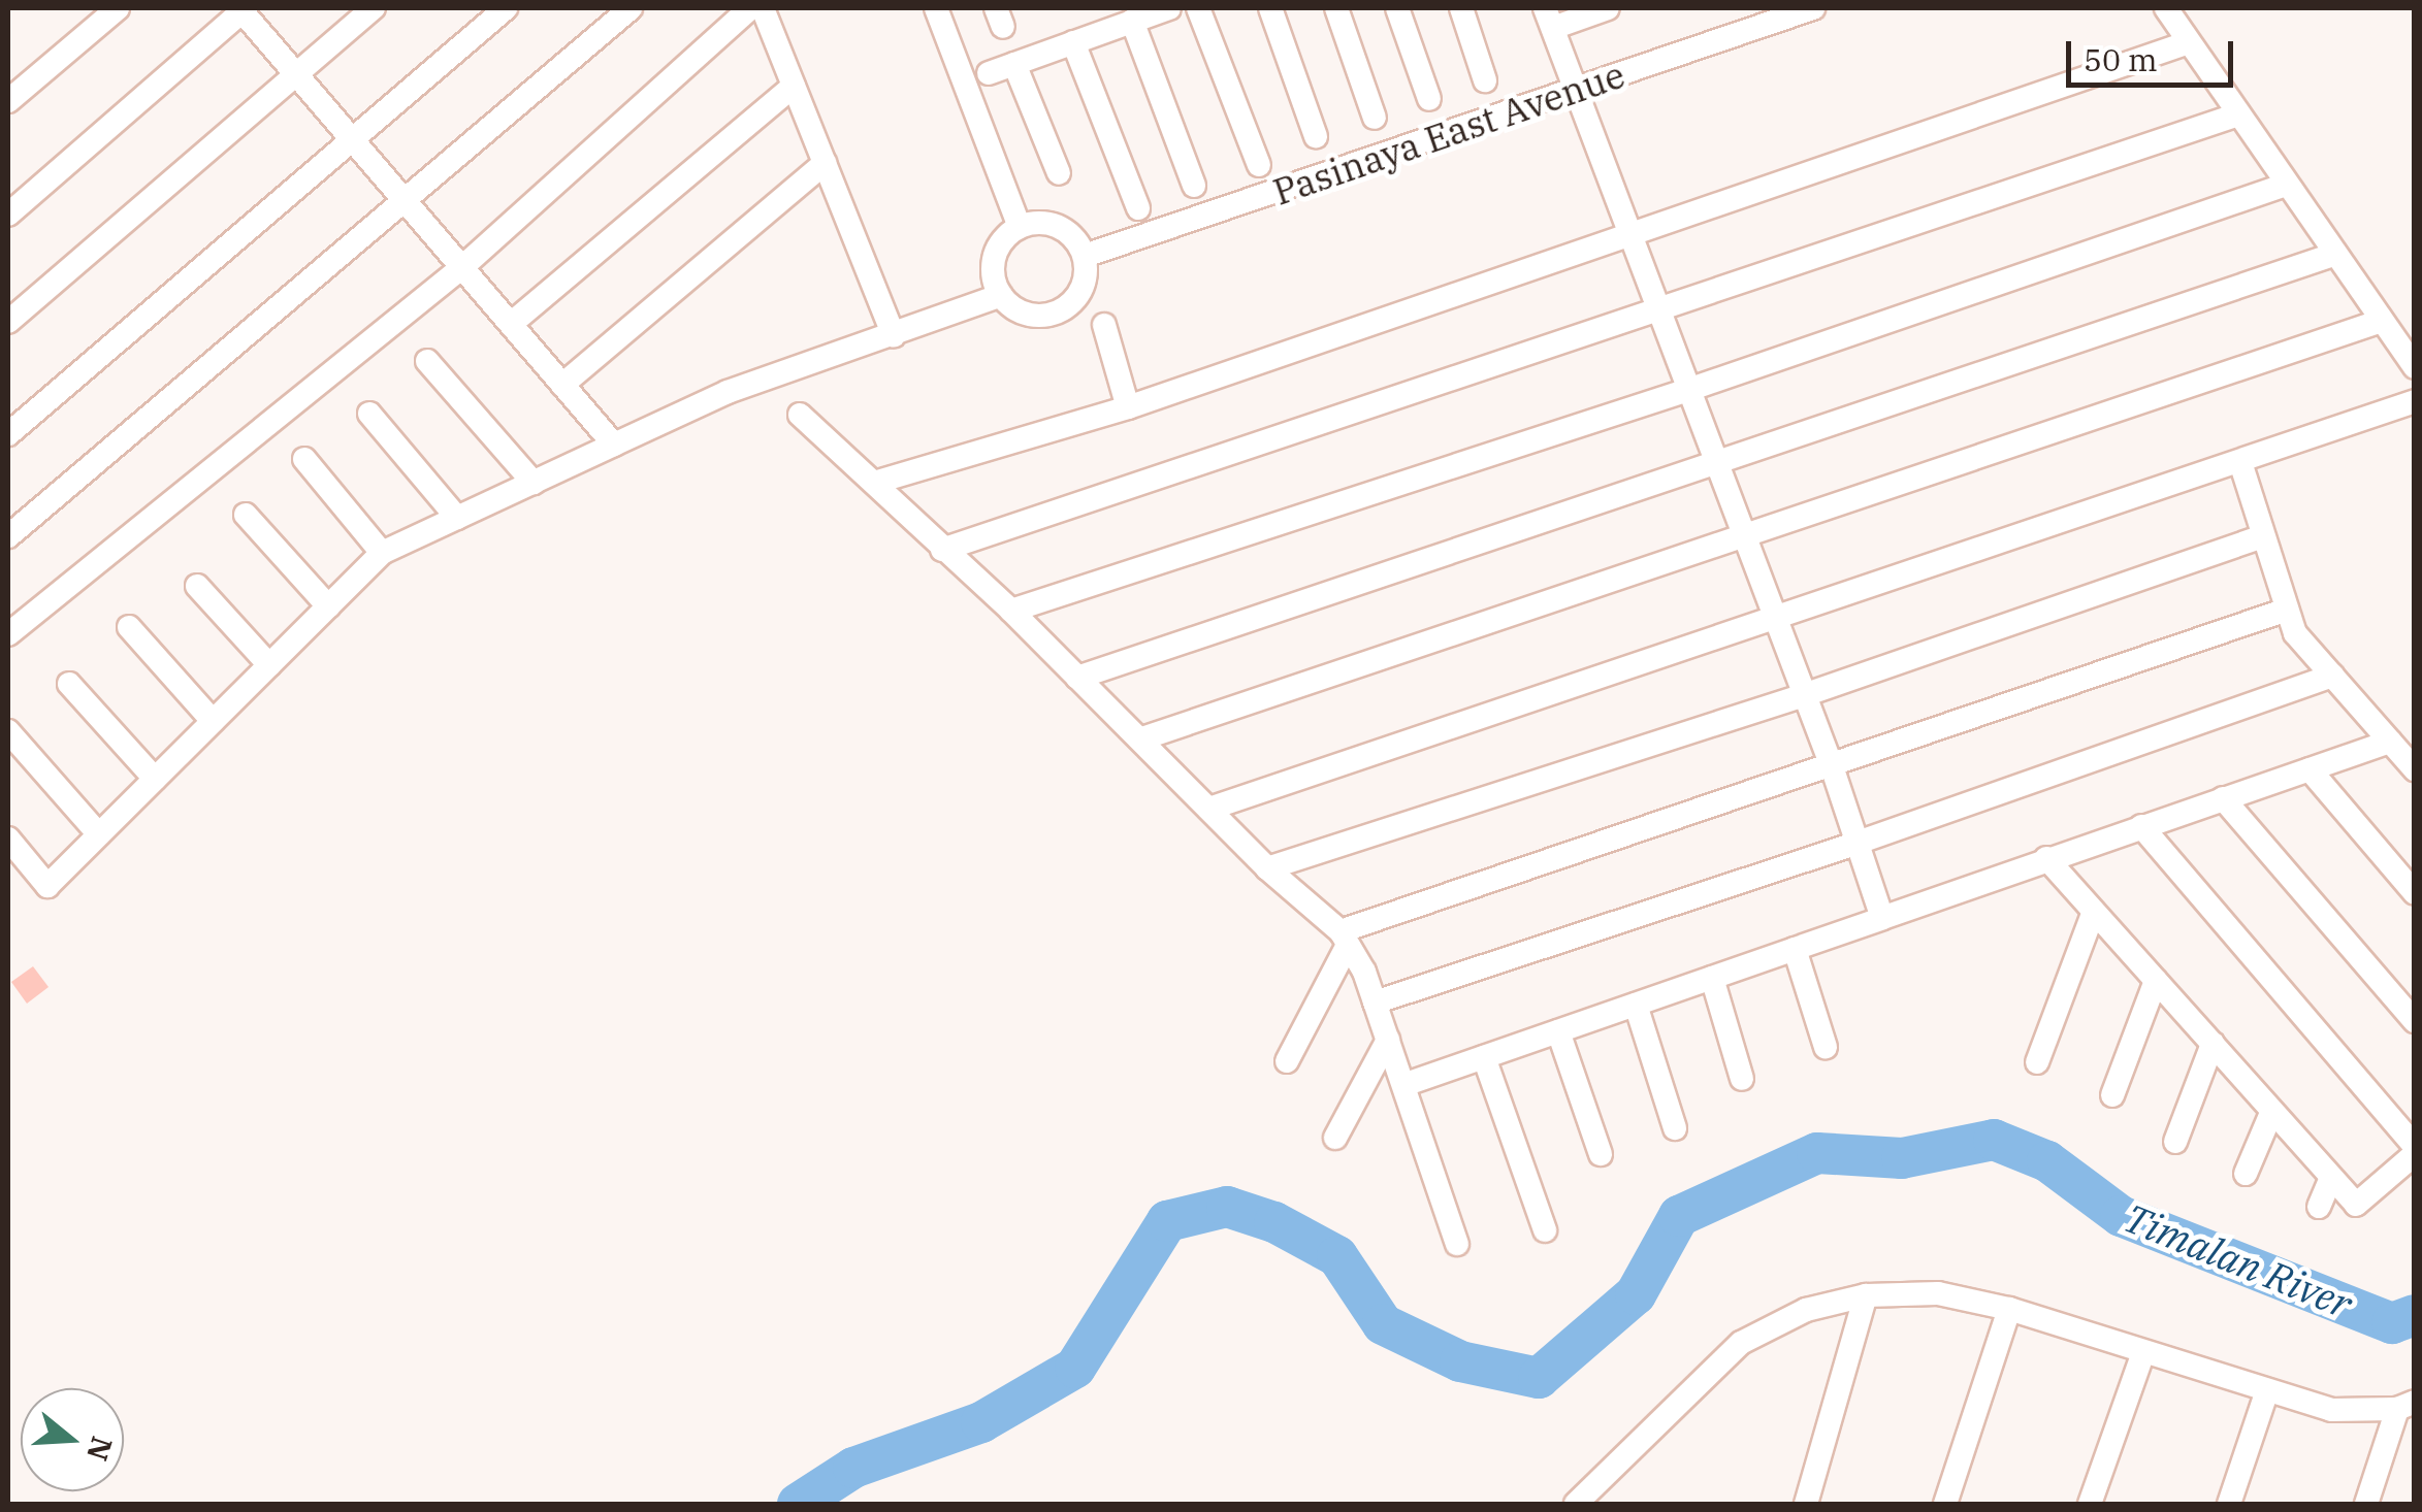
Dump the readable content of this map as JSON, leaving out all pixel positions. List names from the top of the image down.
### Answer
{
  "streets": {
    "street": ["Pasinaya East Avenue"]
  },
  "water": ["Timalan River"],
  "scale_bar": "50 m",
  "north": "right"
}
